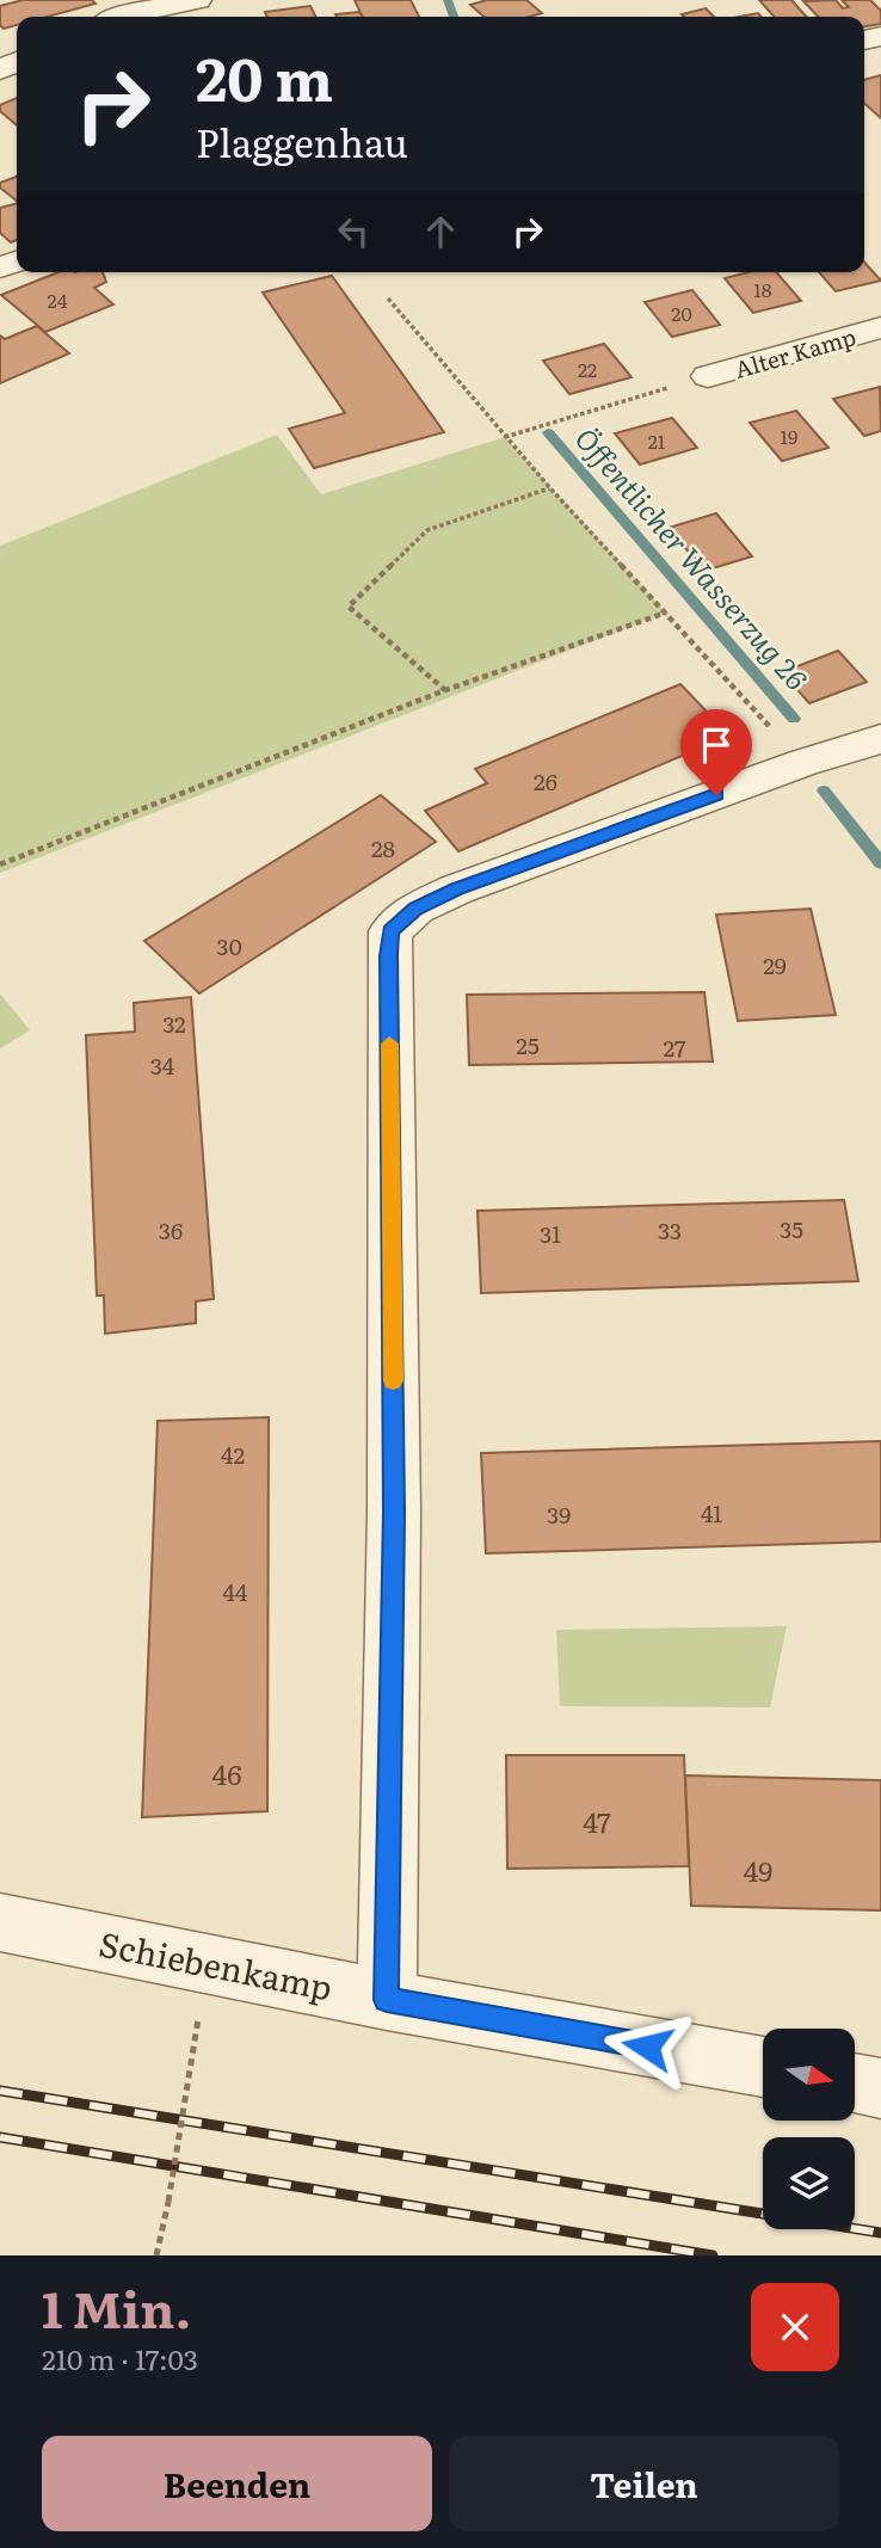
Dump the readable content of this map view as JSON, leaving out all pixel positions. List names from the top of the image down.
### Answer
{
  "streets": {
    "street": ["Alter Kamp", "Schiebenkamp"]
  },
  "water": ["Öffentlicher Wasserzug 26"],
  "house_numbers": [
    "18",
    "24",
    "20",
    "22",
    "19",
    "21",
    "26",
    "28",
    "30",
    "29",
    "32",
    "25",
    "27",
    "34",
    "35",
    "36",
    "33",
    "31",
    "42",
    "41",
    "39",
    "44",
    "46",
    "47",
    "49"
  ],
  "north": "right",
  "page": {
    "turn": ["20 m", "Plaggenhau"],
    "heading": ["1 Min.", "210 m · 17:03"],
    "buttons": ["Beenden", "Teilen"]
  }
}
